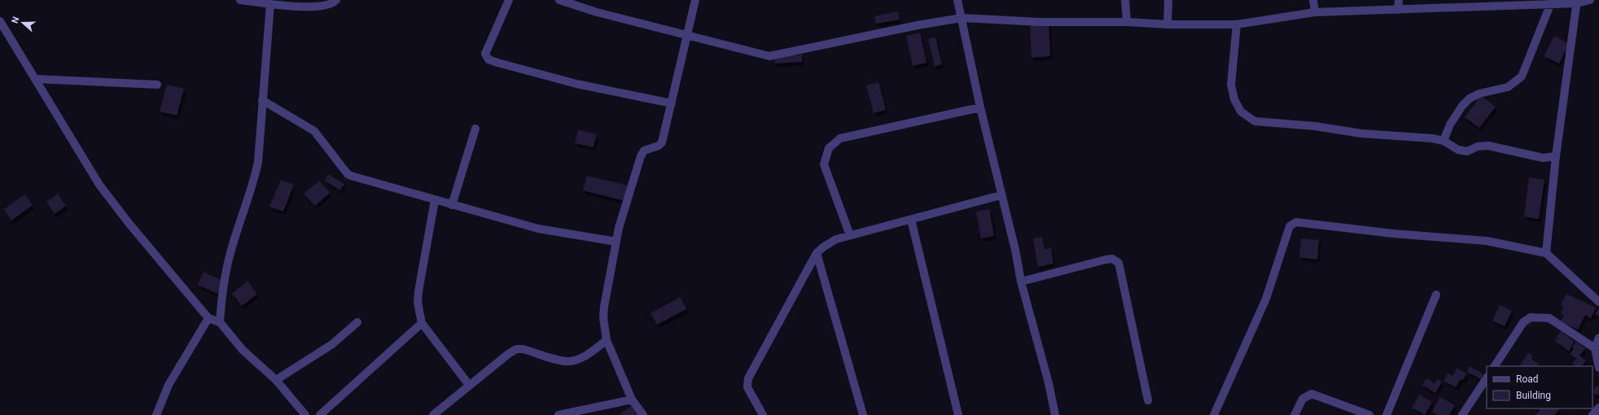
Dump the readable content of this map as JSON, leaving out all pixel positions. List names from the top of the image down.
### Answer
{
  "legend": ["Road", "Building"],
  "north": "left"
}
